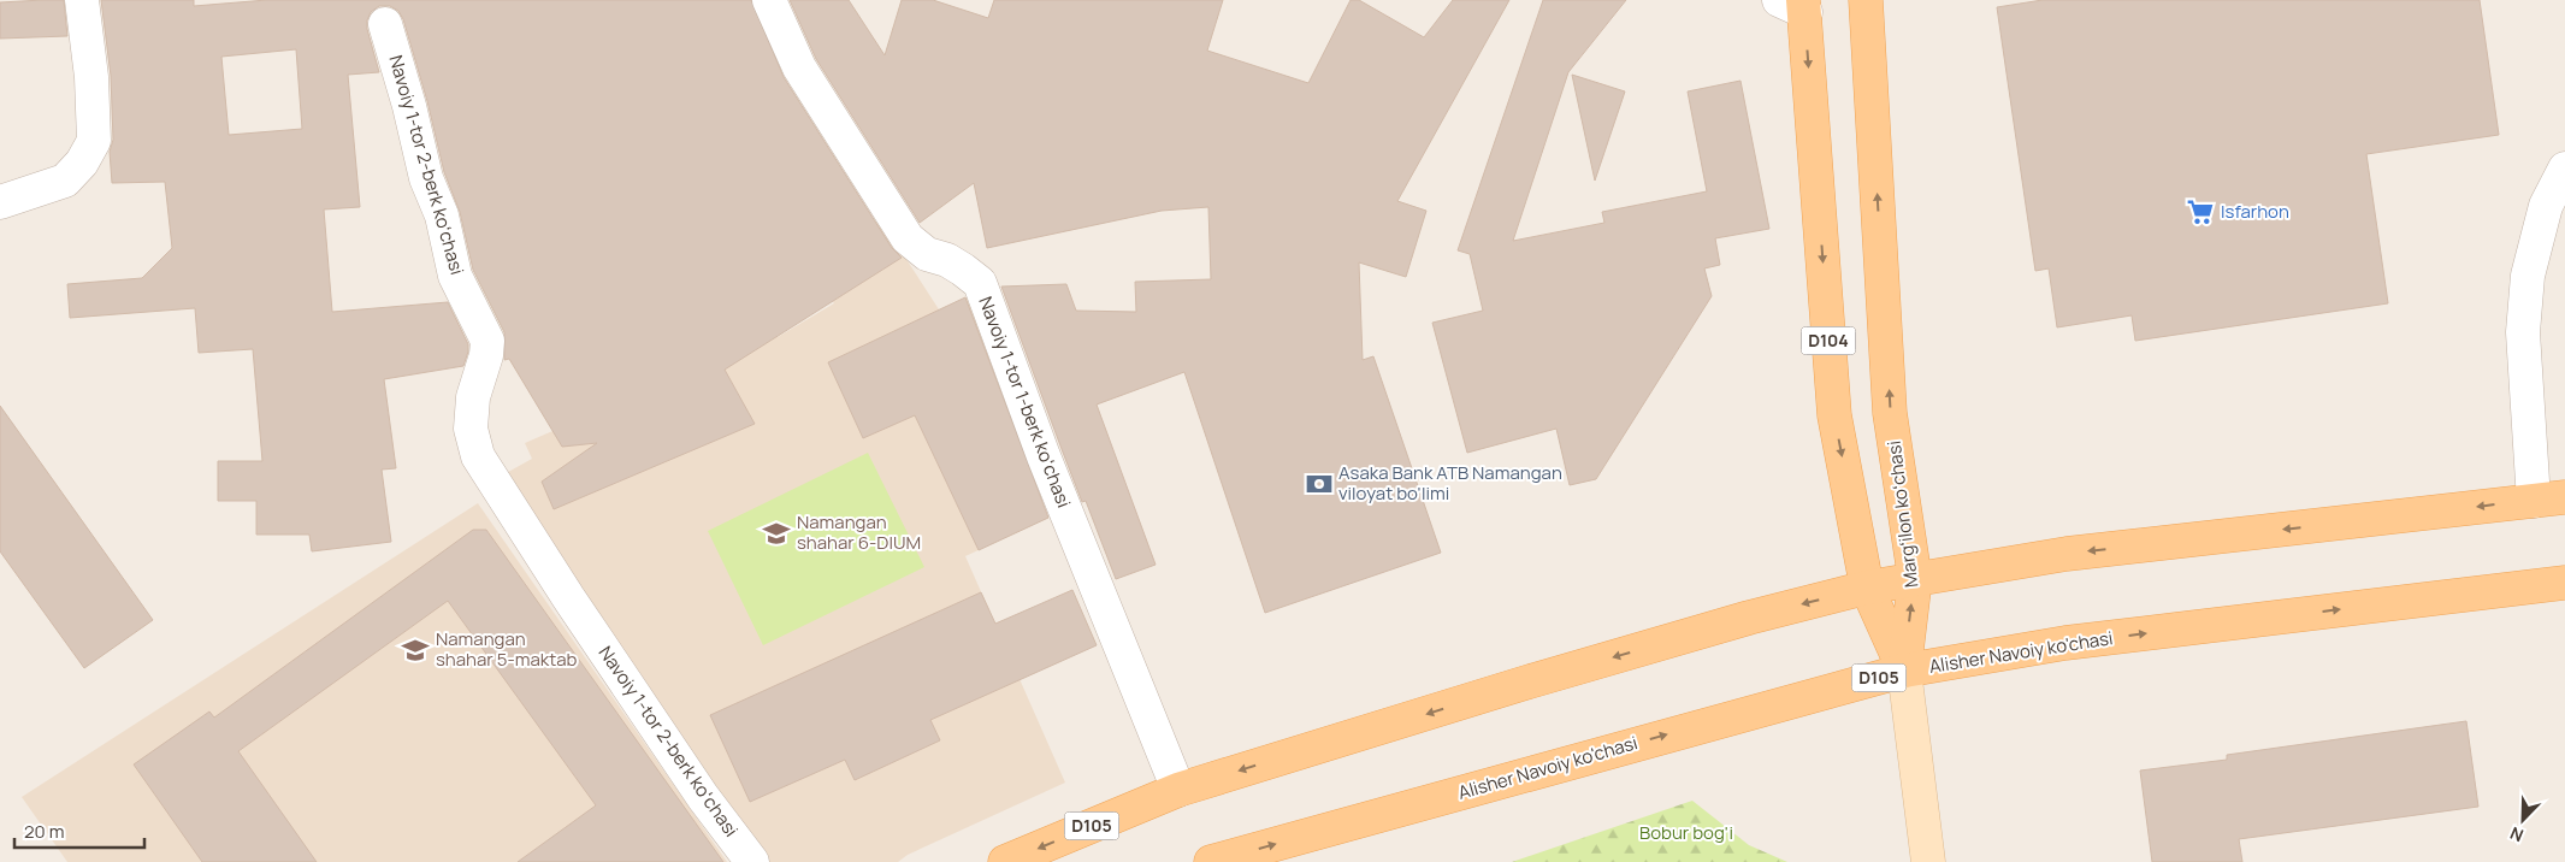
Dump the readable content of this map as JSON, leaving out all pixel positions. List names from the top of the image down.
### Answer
{
  "streets": {
    "main road": [
      "D104",
      "Margʻilon koʻchasi",
      "Alisher Navoiy ko'chasi",
      "D105"
    ],
    "street": ["Navoiy 1-tor 2-berk koʻchasi", "Navoiy 1-tor 1-berk koʻchasi"]
  },
  "crossings": [
    ["D104", "Margʻilon koʻchasi"],
    ["D104", "Alisher Navoiy ko'chasi"],
    ["D104", "D105"],
    ["Navoiy 1-tor 1-berk koʻchasi", "D105"],
    ["Margʻilon koʻchasi", "Alisher Navoiy ko'chasi"],
    ["Margʻilon koʻchasi", "D105"]
  ],
  "parks": ["Bobur bog'i"],
  "places": {
    "supermarket": ["Isfarhon"],
    "bank": ["Asaka Bank ATB Namangan viloyat bo'limi"],
    "school or university": ["Namangan shahar 6-DIUM", "Namangan shahar 5-maktab"]
  },
  "scale_bar": "20 m",
  "north": "bottom left"
}
